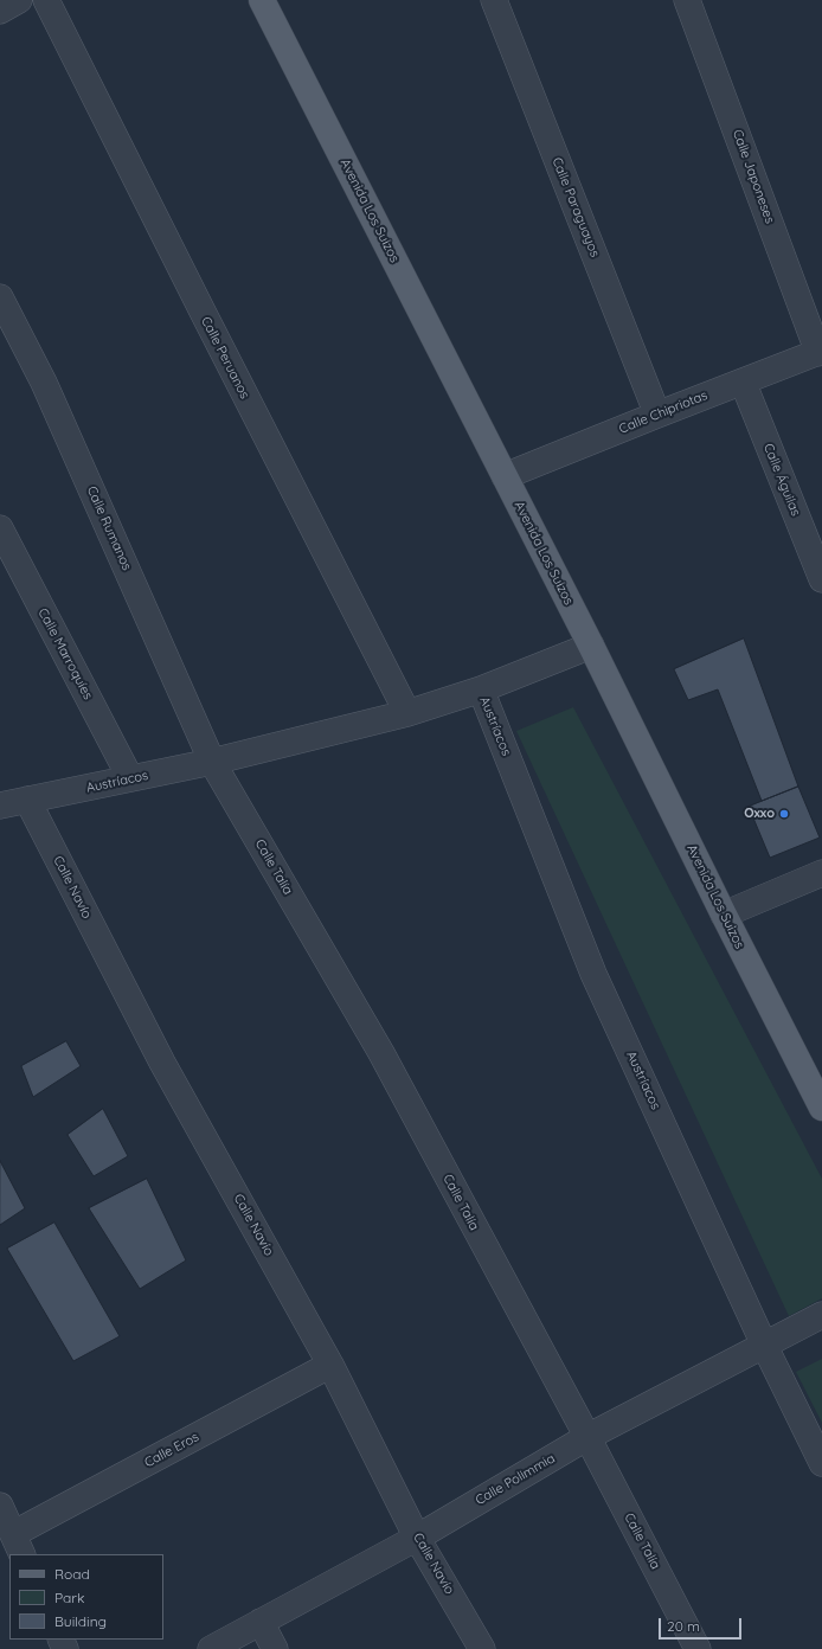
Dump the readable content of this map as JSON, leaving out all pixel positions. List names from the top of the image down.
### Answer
{
  "streets": {
    "main road": ["Avenida Los Suizos"],
    "street": [
      "Calle Japoneses",
      "Calle Paraguayos",
      "Calle Peruanos",
      "Calle Chipriotas",
      "Calle Águilas",
      "Calle Rumanos",
      "Calle Marroquíes",
      "Austríacos",
      "Calle Talía",
      "Calle Navío",
      "Calle Eros",
      "Calle Polimmia"
    ]
  },
  "crossings": [
    ["Calle Japoneses", "Calle Chipriotas"],
    ["Calle Paraguayos", "Calle Chipriotas"],
    ["Avenida Los Suizos", "Calle Chipriotas"],
    ["Avenida Los Suizos", "Austríacos"],
    ["Calle Peruanos", "Austríacos"],
    ["Calle Chipriotas", "Calle Águilas"],
    ["Calle Rumanos", "Austríacos"],
    ["Calle Rumanos", "Calle Talía"],
    ["Calle Marroquíes", "Austríacos"],
    ["Austríacos", "Calle Talía"],
    ["Austríacos", "Calle Navío"],
    ["Austríacos", "Calle Polimmia"],
    ["Calle Talía", "Calle Polimmia"],
    ["Calle Navío", "Calle Eros"],
    ["Calle Navío", "Calle Polimmia"]
  ],
  "places": ["Oxxo"],
  "legend": ["Road", "Park", "Building"],
  "scale_bar": "20 m"
}
